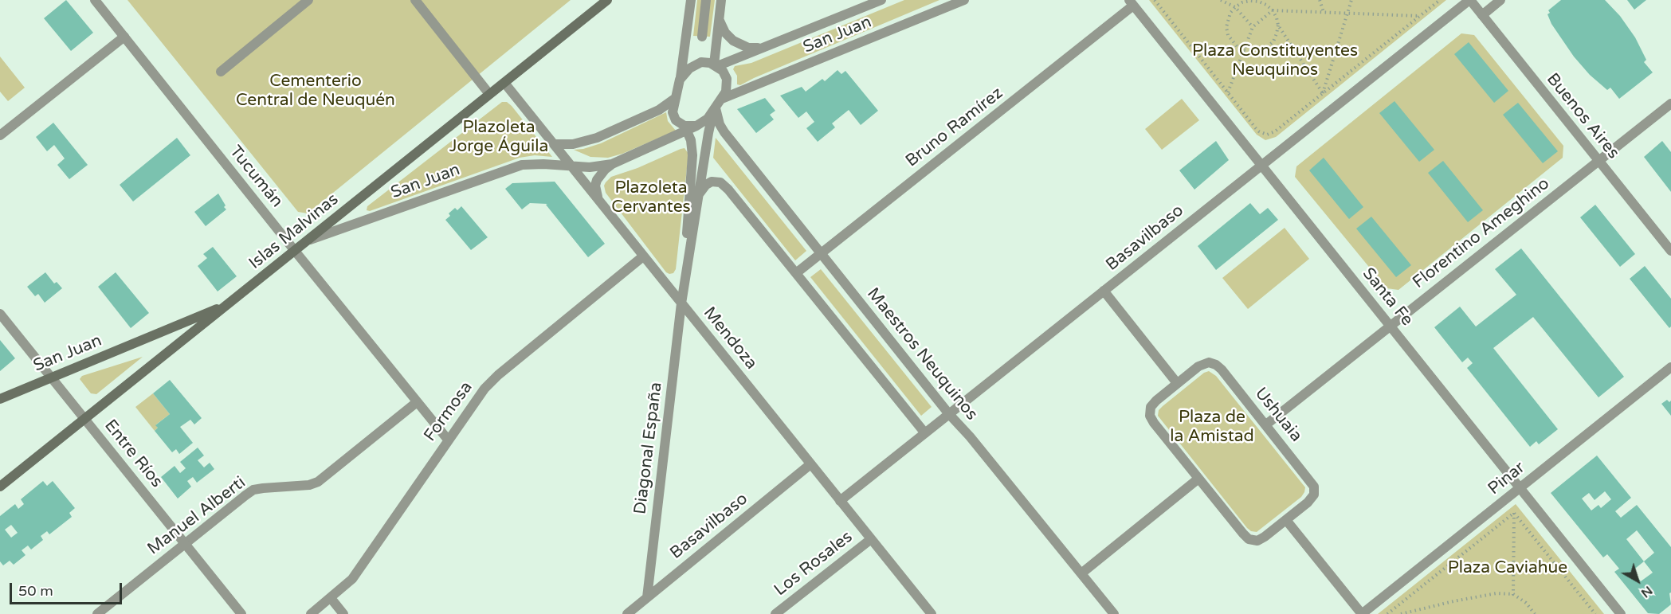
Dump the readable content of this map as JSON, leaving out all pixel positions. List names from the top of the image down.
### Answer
{
  "streets": {
    "main road": ["San Juan", "Islas Malvinas"],
    "street": [
      "Buenos Aires",
      "Bruno Ramírez",
      "Tucumán",
      "Florentino Ameghino",
      "Basavilbaso",
      "Santa Fe",
      "Mendoza",
      "Maestros Neuquinos",
      "Formosa",
      "Ushuaia",
      "Diagonal España",
      "Entre Ríos",
      "Pinar",
      "Manuel Alberti",
      "Los Rosales"
    ]
  },
  "crossings": [
    ["San Juan", "Islas Malvinas"],
    ["San Juan", "Mendoza"],
    ["San Juan", "Maestros Neuquinos"],
    ["San Juan", "Diagonal España"],
    ["San Juan", "Entre Ríos"],
    ["Buenos Aires", "Florentino Ameghino"],
    ["Buenos Aires", "Basavilbaso"],
    ["Bruno Ramírez", "Santa Fe"],
    ["Bruno Ramírez", "Maestros Neuquinos"],
    ["Tucumán", "Islas Malvinas"],
    ["Tucumán", "Formosa"],
    ["Tucumán", "Manuel Alberti"],
    ["Islas Malvinas", "Mendoza"],
    ["Islas Malvinas", "Entre Ríos"],
    ["Florentino Ameghino", "Santa Fe"],
    ["Florentino Ameghino", "Ushuaia"],
    ["Basavilbaso", "Santa Fe"],
    ["Basavilbaso", "Mendoza"],
    ["Basavilbaso", "Maestros Neuquinos"],
    ["Basavilbaso", "Diagonal España"],
    ["Santa Fe", "Pinar"],
    ["Mendoza", "Formosa"],
    ["Mendoza", "Diagonal España"],
    ["Mendoza", "Los Rosales"],
    ["Maestros Neuquinos", "Diagonal España"],
    ["Entre Ríos", "Manuel Alberti"]
  ],
  "parks": [
    "Plaza Constituyentes Neuquinos",
    "Cementerio Central de Neuquén",
    "Plazoleta Jorge Águila",
    "Plazoleta Cervantes",
    "Plaza de la Amistad",
    "Plaza Caviahue"
  ],
  "scale_bar": "50 m",
  "north": "bottom right"
}
